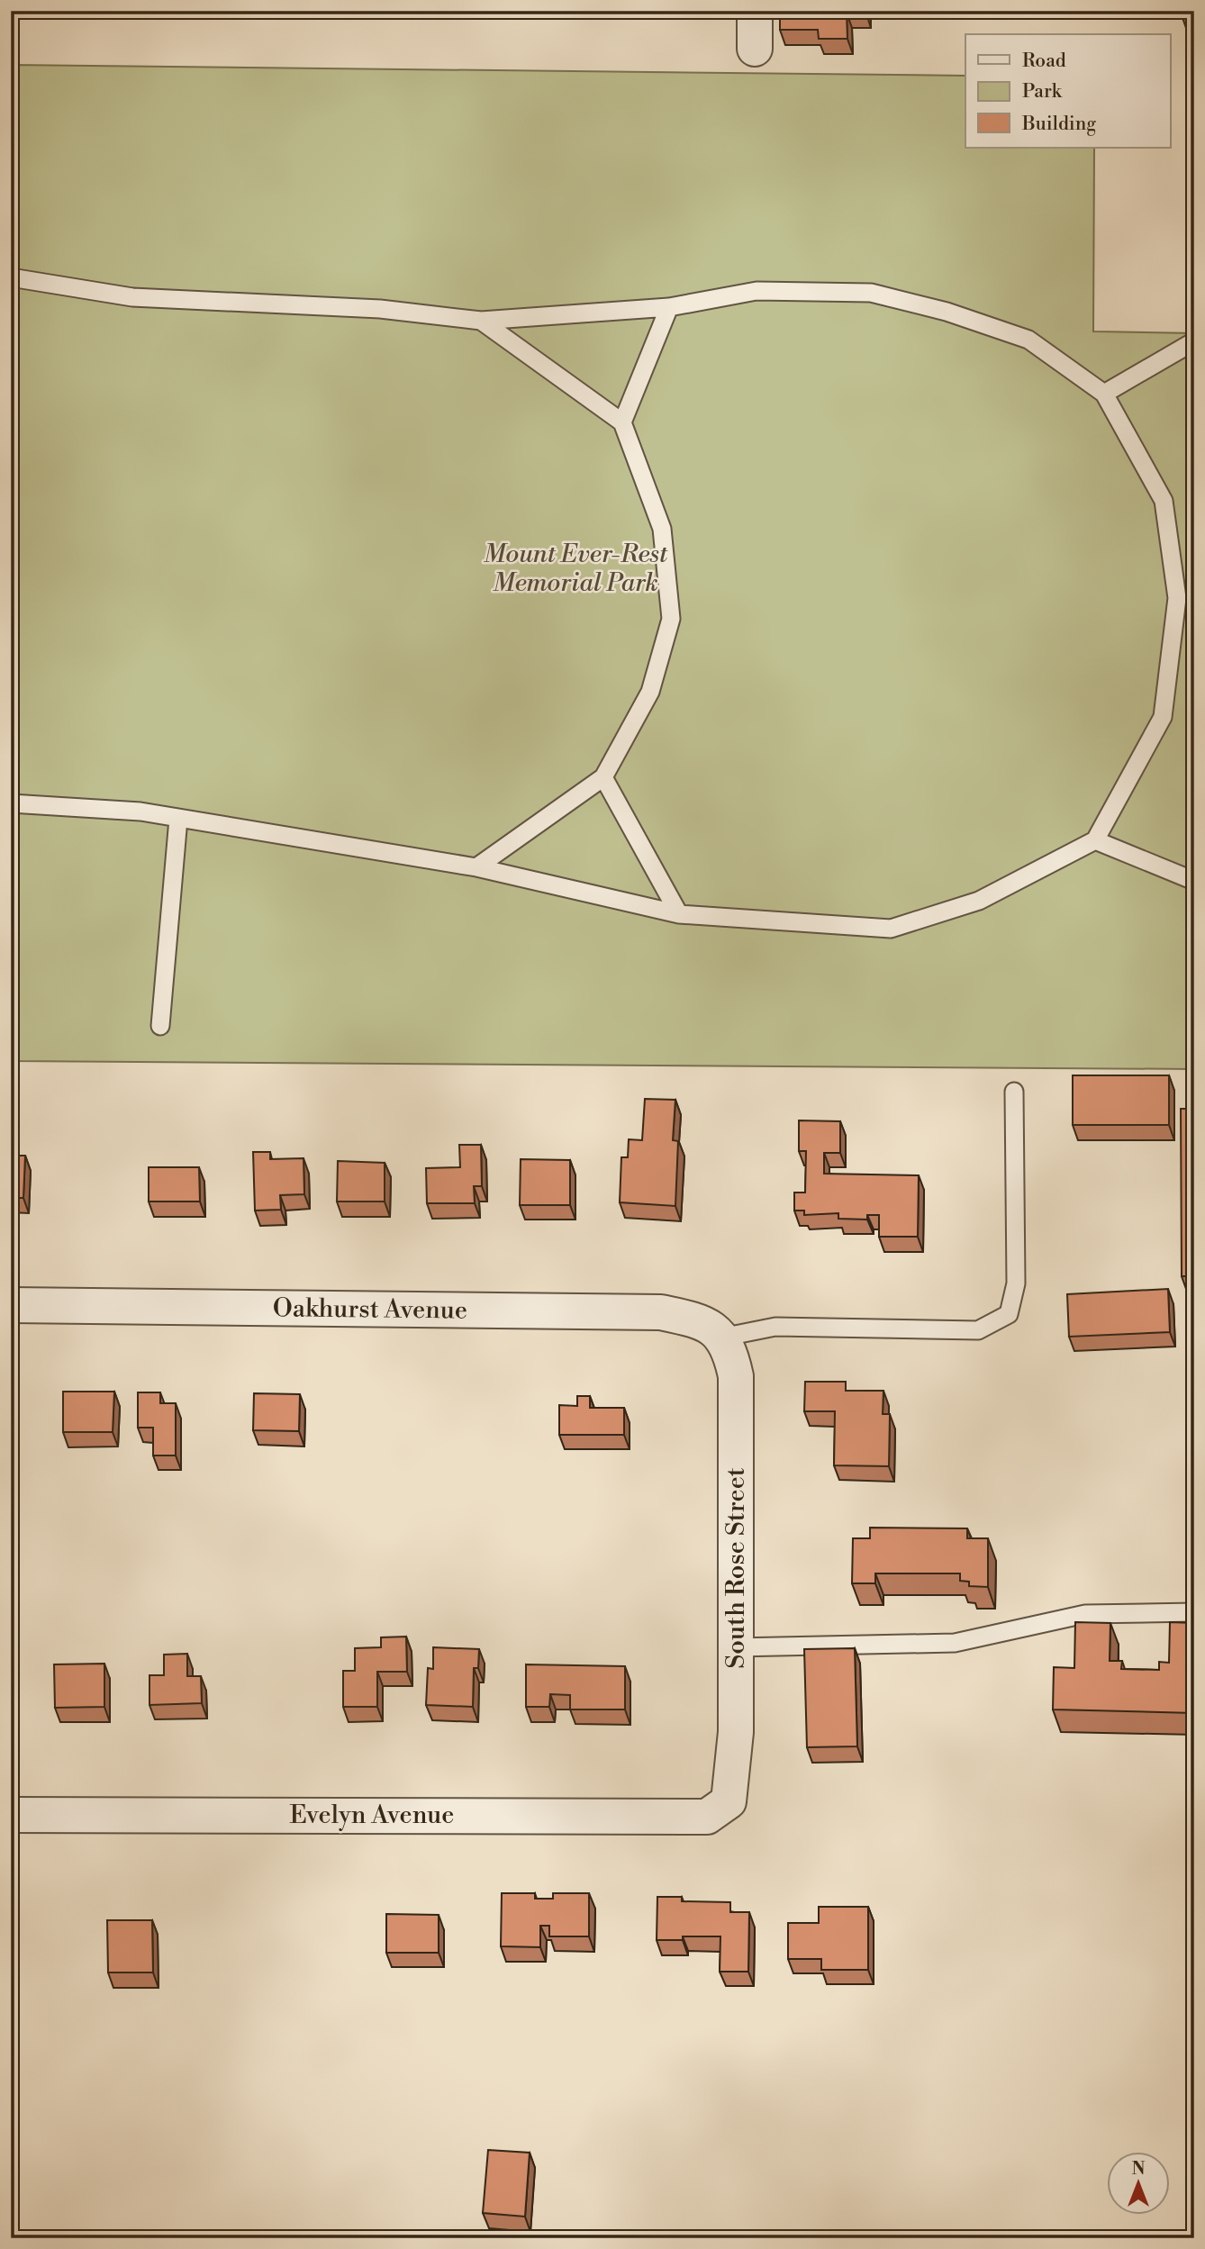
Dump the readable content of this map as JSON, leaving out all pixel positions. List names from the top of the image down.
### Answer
{
  "streets": {
    "street": ["Oakhurst Avenue", "South Rose Street", "Evelyn Avenue"]
  },
  "crossings": [
    ["Oakhurst Avenue", "South Rose Street"],
    ["South Rose Street", "Evelyn Avenue"]
  ],
  "parks": ["Mount Ever-Rest Memorial Park"],
  "legend": ["Road", "Park", "Building"],
  "north": "top"
}
